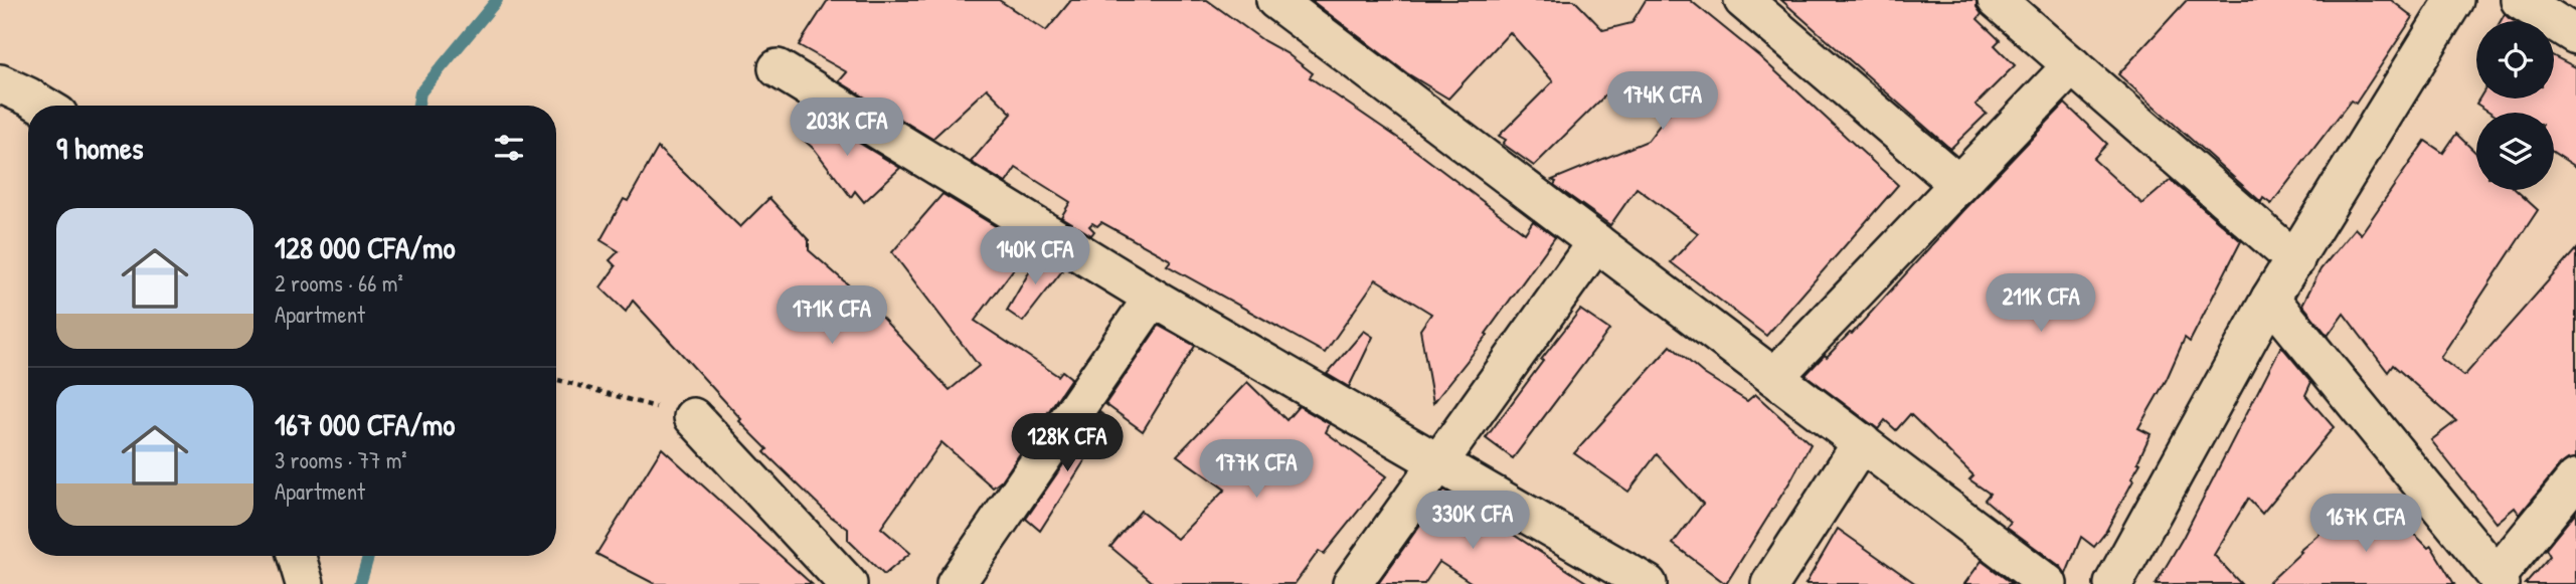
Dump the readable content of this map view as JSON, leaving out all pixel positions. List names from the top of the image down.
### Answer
{
  "page": {
    "price": [
      "174K CFA",
      "203K CFA",
      "140K CFA",
      "211K CFA",
      "171K CFA",
      "128K CFA",
      "177K CFA",
      "330K CFA",
      "167K CFA"
    ],
    "heading": "9 homes",
    "list": [
      {
        "name": "128 000 CFA/mo",
        "note": "2 rooms · 66 m² · Apartment"
      },
      {
        "name": "167 000 CFA/mo",
        "note": "3 rooms · 77 m² · Apartment"
      }
    ]
  }
}
